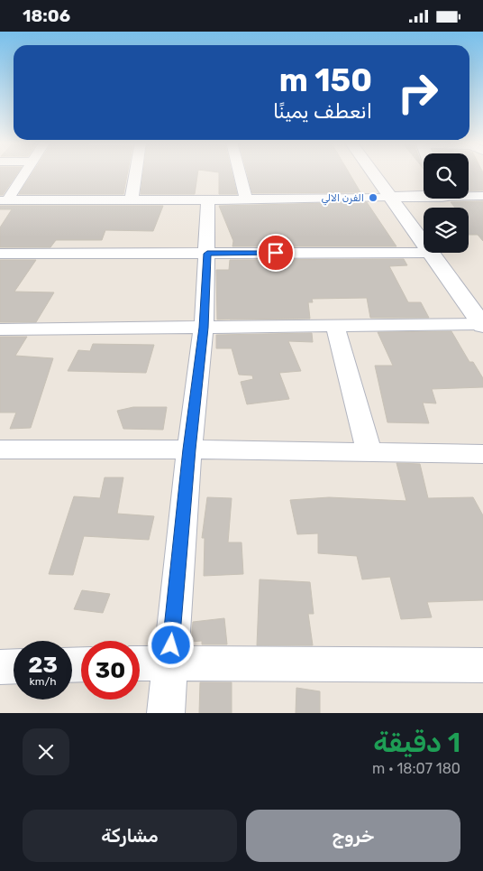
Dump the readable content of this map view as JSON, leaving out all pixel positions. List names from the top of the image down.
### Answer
{
  "places": ["الفرن الالي"],
  "page": {
    "status": "18:06",
    "turn": ["150 m", "انعطف يمينًا"],
    "speed": "23 km/h",
    "limit": "30",
    "heading": ["1 دقيقة", "180 m · 18:07"],
    "buttons": ["خروج", "مشاركة"]
  }
}
